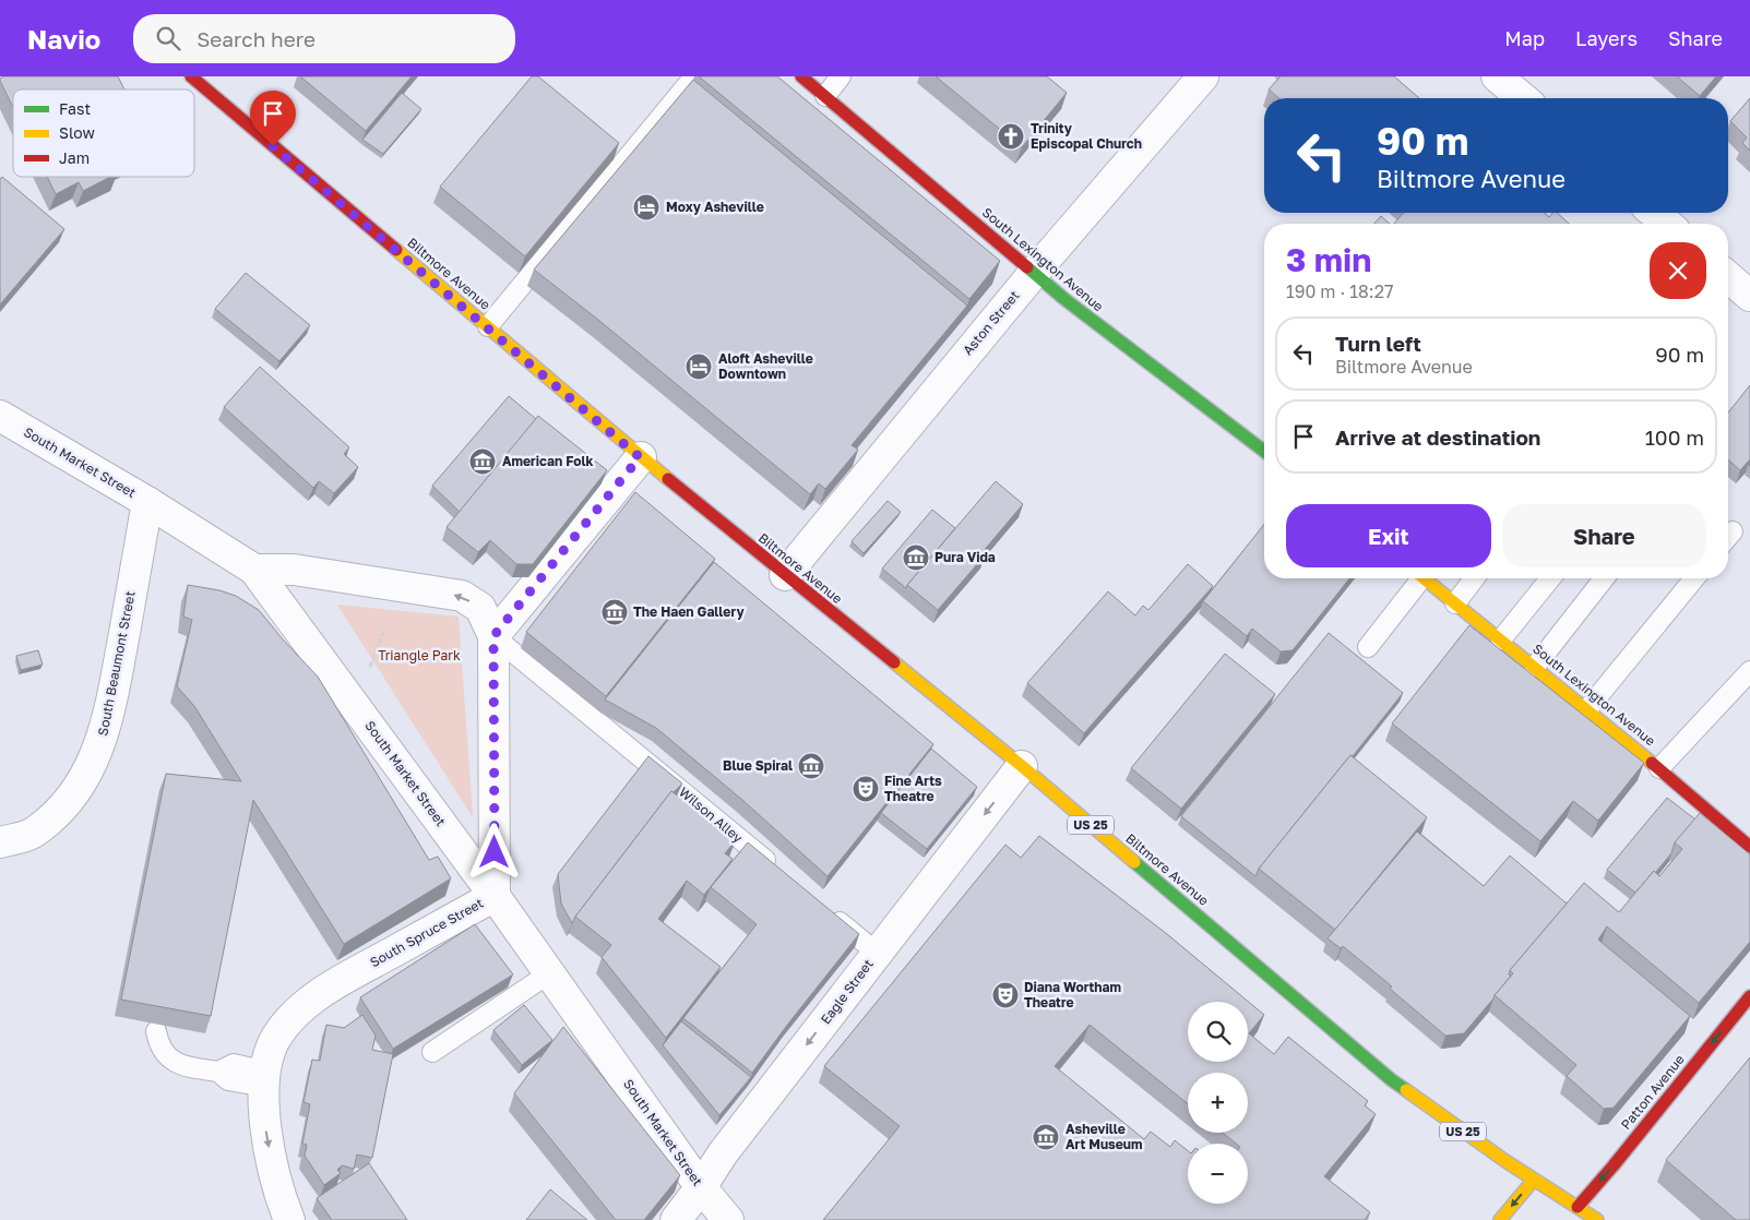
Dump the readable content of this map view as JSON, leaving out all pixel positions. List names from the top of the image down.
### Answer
{
  "streets": {
    "main road": [
      "South Lexington Avenue",
      "Biltmore Avenue",
      "US 25",
      "Patton Avenue"
    ],
    "street": [
      "Aston Street",
      "South Market Street",
      "South Beaumont Street",
      "South Spruce Street",
      "Eagle Street"
    ],
    "lane": ["Wilson Alley"]
  },
  "crossings": [
    ["South Lexington Avenue", "Aston Street"],
    ["Biltmore Avenue", "Aston Street"],
    ["Biltmore Avenue", "US 25"],
    ["Biltmore Avenue", "Eagle Street"],
    ["South Market Street", "South Beaumont Street"],
    ["South Market Street", "South Spruce Street"],
    ["South Market Street", "Eagle Street"],
    ["Wilson Alley", "South Spruce Street"],
    ["US 25", "Patton Avenue"]
  ],
  "one_way": ["Eagle Street", "Patton Avenue"],
  "parks": ["Triangle Park"],
  "places": {
    "church": ["Trinity Episcopal Church"],
    "hotel": ["Moxy Asheville", "Aloft Asheville Downtown"],
    "museum": [
      "American Folk",
      "Pura Vida",
      "The Haen Gallery",
      "Blue Spiral",
      "Asheville Art Museum"
    ],
    "theatre": ["Fine Arts Theatre", "Diana Wortham Theatre"]
  },
  "legend": ["Fast", "Slow", "Jam"],
  "page": {
    "header": "Navio",
    "search": "Search here",
    "nav": ["Map", "Layers", "Share"],
    "turn": ["90 m", "Biltmore Avenue"],
    "heading": ["3 min", "190 m · 18:27"],
    "list": [
      {
        "name": "Turn left",
        "note": "Biltmore Avenue",
        "value": "90 m"
      },
      {
        "name": "Arrive at destination",
        "value": "100 m"
      }
    ],
    "buttons": ["Exit", "Share"],
    "map_buttons": ["+", "−"]
  }
}
